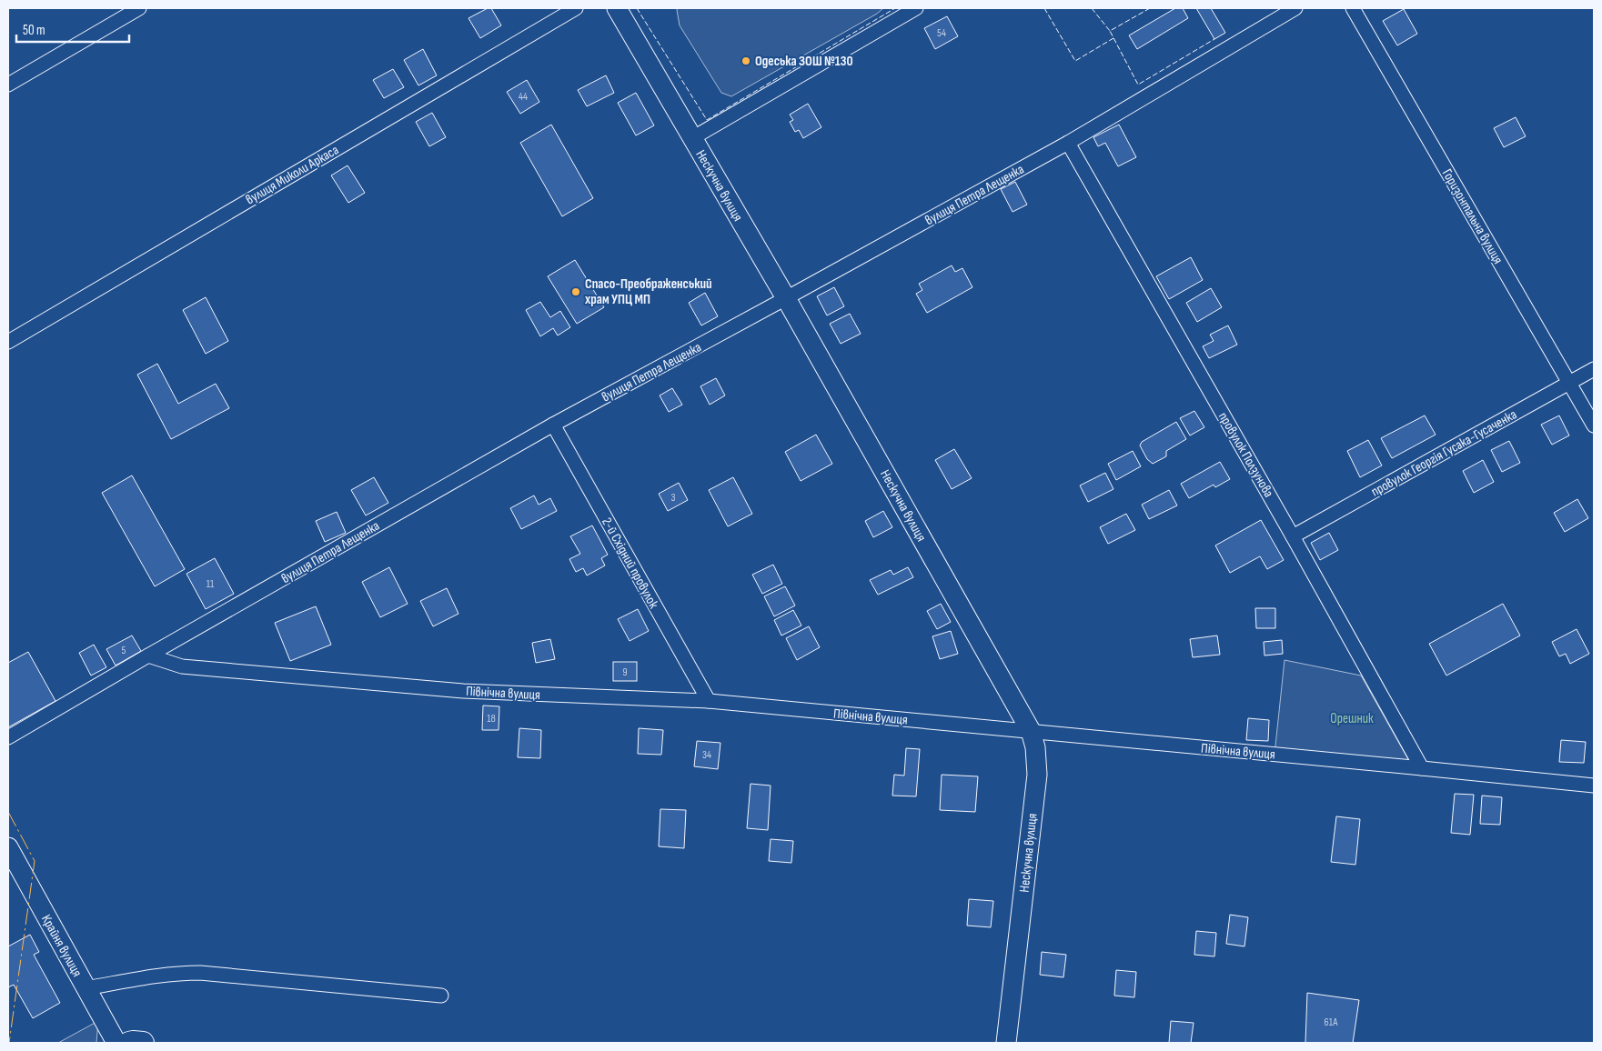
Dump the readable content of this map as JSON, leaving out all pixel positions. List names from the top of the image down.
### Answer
{
  "streets": {
    "street": [
      "вулиця Миколи Аркаса",
      "Нескучна вулиця",
      "вулиця Петра Лещенка",
      "Горизонтальна вулиця",
      "провулок Георгія Гусака-Гусаченка",
      "провулок Ползунова",
      "2-й Східний провулок",
      "Північна вулиця",
      "Крайня вулиця"
    ]
  },
  "crossings": [
    ["Нескучна вулиця", "вулиця Петра Лещенка"],
    ["Нескучна вулиця", "Північна вулиця"],
    ["вулиця Петра Лещенка", "провулок Ползунова"],
    ["вулиця Петра Лещенка", "2-й Східний провулок"],
    ["вулиця Петра Лещенка", "Північна вулиця"],
    ["Горизонтальна вулиця", "провулок Георгія Гусака-Гусаченка"],
    ["провулок Георгія Гусака-Гусаченка", "провулок Ползунова"],
    ["провулок Ползунова", "Північна вулиця"],
    ["2-й Східний провулок", "Північна вулиця"]
  ],
  "parks": ["Орешник"],
  "places": ["Одеська ЗОШ №130", "Спасо-Преображенський храм УПЦ МП"],
  "house_numbers": [
    "54",
    "44",
    "3",
    "11",
    "5",
    "9",
    "18",
    "34",
    "61А"
  ],
  "scale_bar": "50 m"
}
